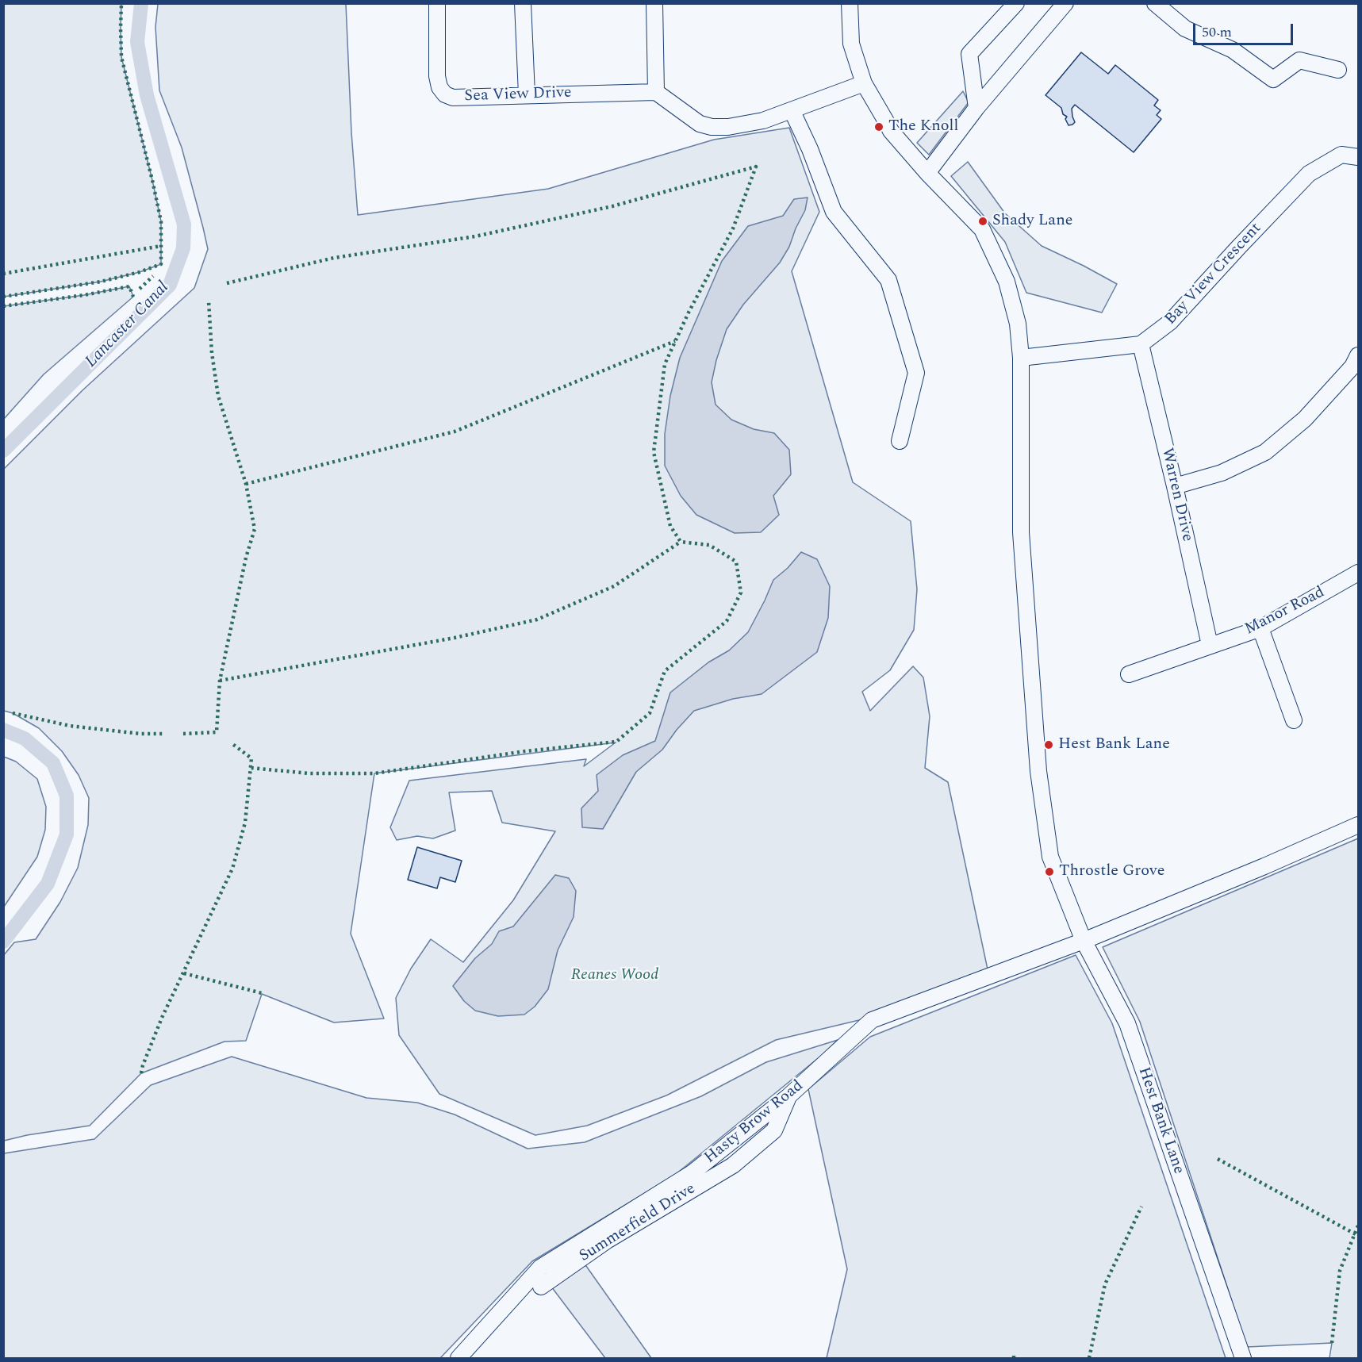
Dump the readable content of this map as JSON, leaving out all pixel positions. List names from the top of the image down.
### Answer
{
  "streets": {
    "street": [
      "Sea View Drive",
      "Bay View Crescent",
      "Warren Drive",
      "Manor Road",
      "Hest Bank Lane",
      "Hasty Brow Road",
      "Summerfield Drive"
    ]
  },
  "crossings": [
    ["Bay View Crescent", "Warren Drive"],
    ["Warren Drive", "Manor Road"],
    ["Hest Bank Lane", "Hasty Brow Road"],
    ["Hasty Brow Road", "Summerfield Drive"]
  ],
  "water": ["Lancaster Canal"],
  "parks": ["Reanes Wood"],
  "places": [
    "The Knoll",
    "Shady Lane",
    "Hest Bank Lane",
    "Throstle Grove"
  ],
  "scale_bar": "50 m"
}
